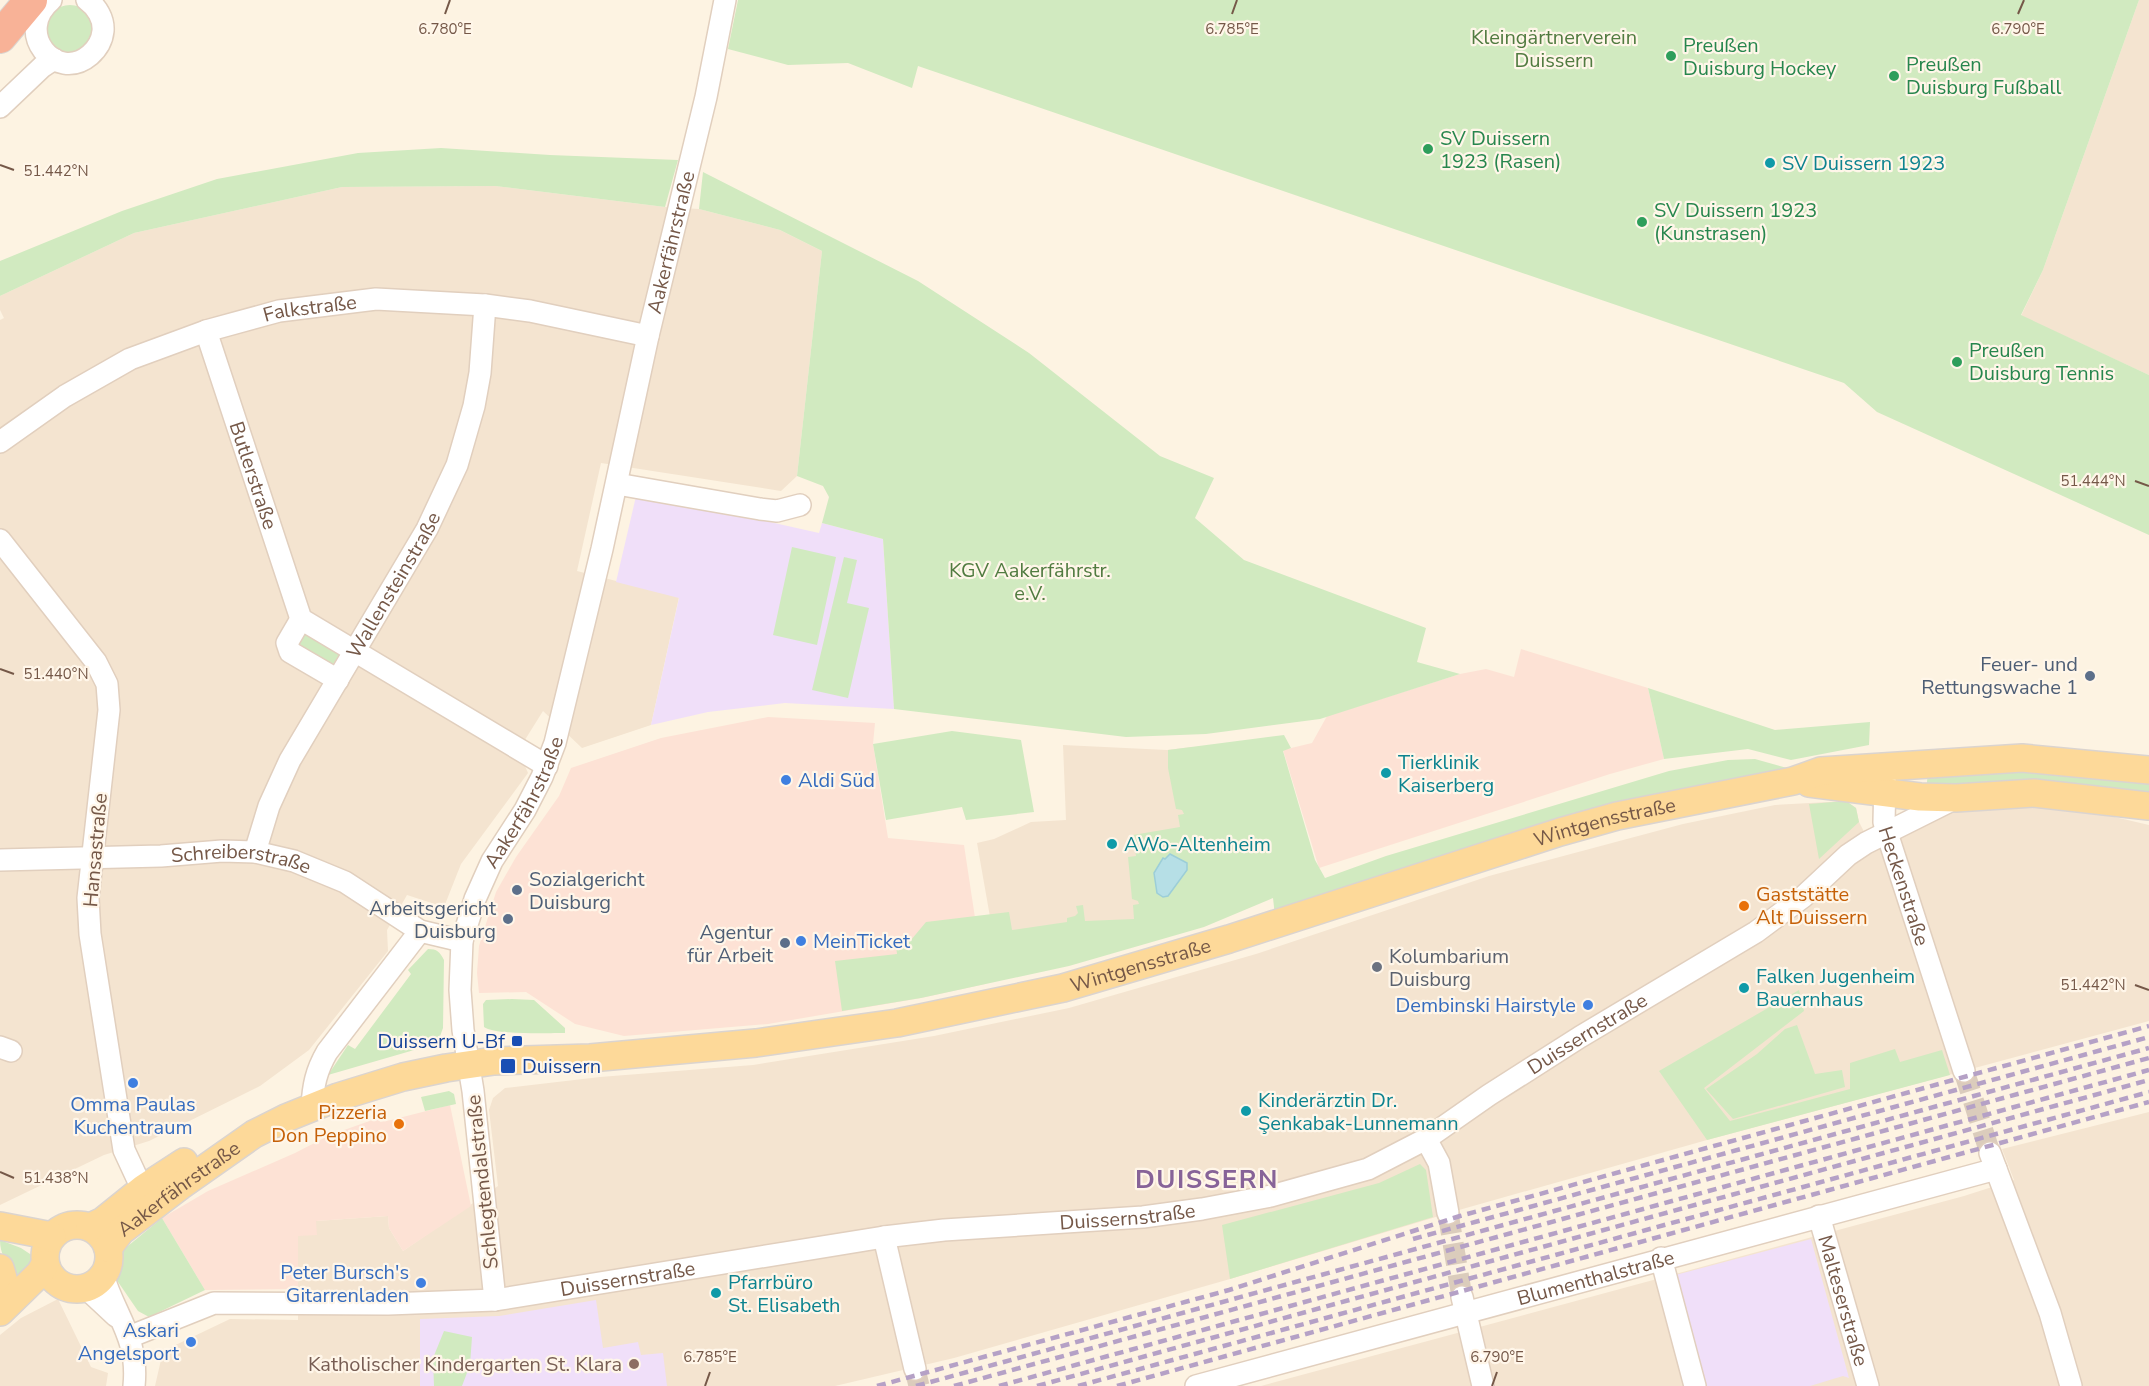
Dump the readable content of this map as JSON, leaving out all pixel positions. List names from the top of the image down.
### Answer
{
  "streets": {
    "main road": ["Aakerfährstraße", "Wintgensstraße"],
    "street": [
      "Falkstraße",
      "Butlerstraße",
      "Wallensteinstraße",
      "Hansastraße",
      "Schreiberstraße",
      "Heckenstraße",
      "Duissernstraße",
      "Schlegtendalstraße",
      "Blumenthalstraße",
      "Malteserstraße"
    ]
  },
  "crossings": [
    ["Aakerfährstraße", "Falkstraße"],
    ["Aakerfährstraße", "Wintgensstraße"],
    ["Aakerfährstraße", "Hansastraße"],
    ["Aakerfährstraße", "Schreiberstraße"],
    ["Aakerfährstraße", "Schlegtendalstraße"],
    ["Falkstraße", "Butlerstraße"],
    ["Falkstraße", "Wallensteinstraße"],
    ["Wallensteinstraße", "Schreiberstraße"],
    ["Wintgensstraße", "Heckenstraße"],
    ["Wintgensstraße", "Duissernstraße"],
    ["Wintgensstraße", "Schlegtendalstraße"],
    ["Hansastraße", "Schreiberstraße"],
    ["Heckenstraße", "Duissernstraße"],
    ["Duissernstraße", "Schlegtendalstraße"],
    ["Blumenthalstraße", "Malteserstraße"]
  ],
  "districts": ["DUISSERN"],
  "parks": ["Kleingärtnerverein Duissern", "KGV Aakerfährstr. e.V."],
  "places": {
    "other": [
      "Preußen Duisburg Hockey",
      "Preußen Duisburg Fußball",
      "SV Duissern 1923 (Rasen)",
      "SV Duissern 1923",
      "SV Duissern 1923 (Kunstrasen)",
      "Preußen Duisburg Tennis",
      "Feuer- und Rettungswache 1",
      "Tierklinik Kaiserberg",
      "Aldi Süd",
      "AWo-Altenheim",
      "Sozialgericht Duisburg",
      "Gaststätte Alt Duissern",
      "Arbeitsgericht Duisburg",
      "MeinTicket",
      "Agentur für Arbeit",
      "Kolumbarium Duisburg",
      "Falken Jugenheim Bauernhaus",
      "Dembinski Hairstyle",
      "Omma Paulas Kuchentraum",
      "Kinderärztin Dr. Şenkabak-Lunnemann",
      "Pizzeria Don Peppino",
      "Peter Bursch's Gitarrenladen",
      "Pfarrbüro St. Elisabeth",
      "Askari Angelsport",
      "Katholischer Kindergarten St. Klara"
    ],
    "transit": ["Duissern U-Bf", "Duissern"]
  },
  "coordinates": [
    "6.780°E",
    "6.785°E",
    "6.790°E",
    "51.442°N",
    "51.444°N",
    "51.440°N",
    "51.438°N"
  ]
}
